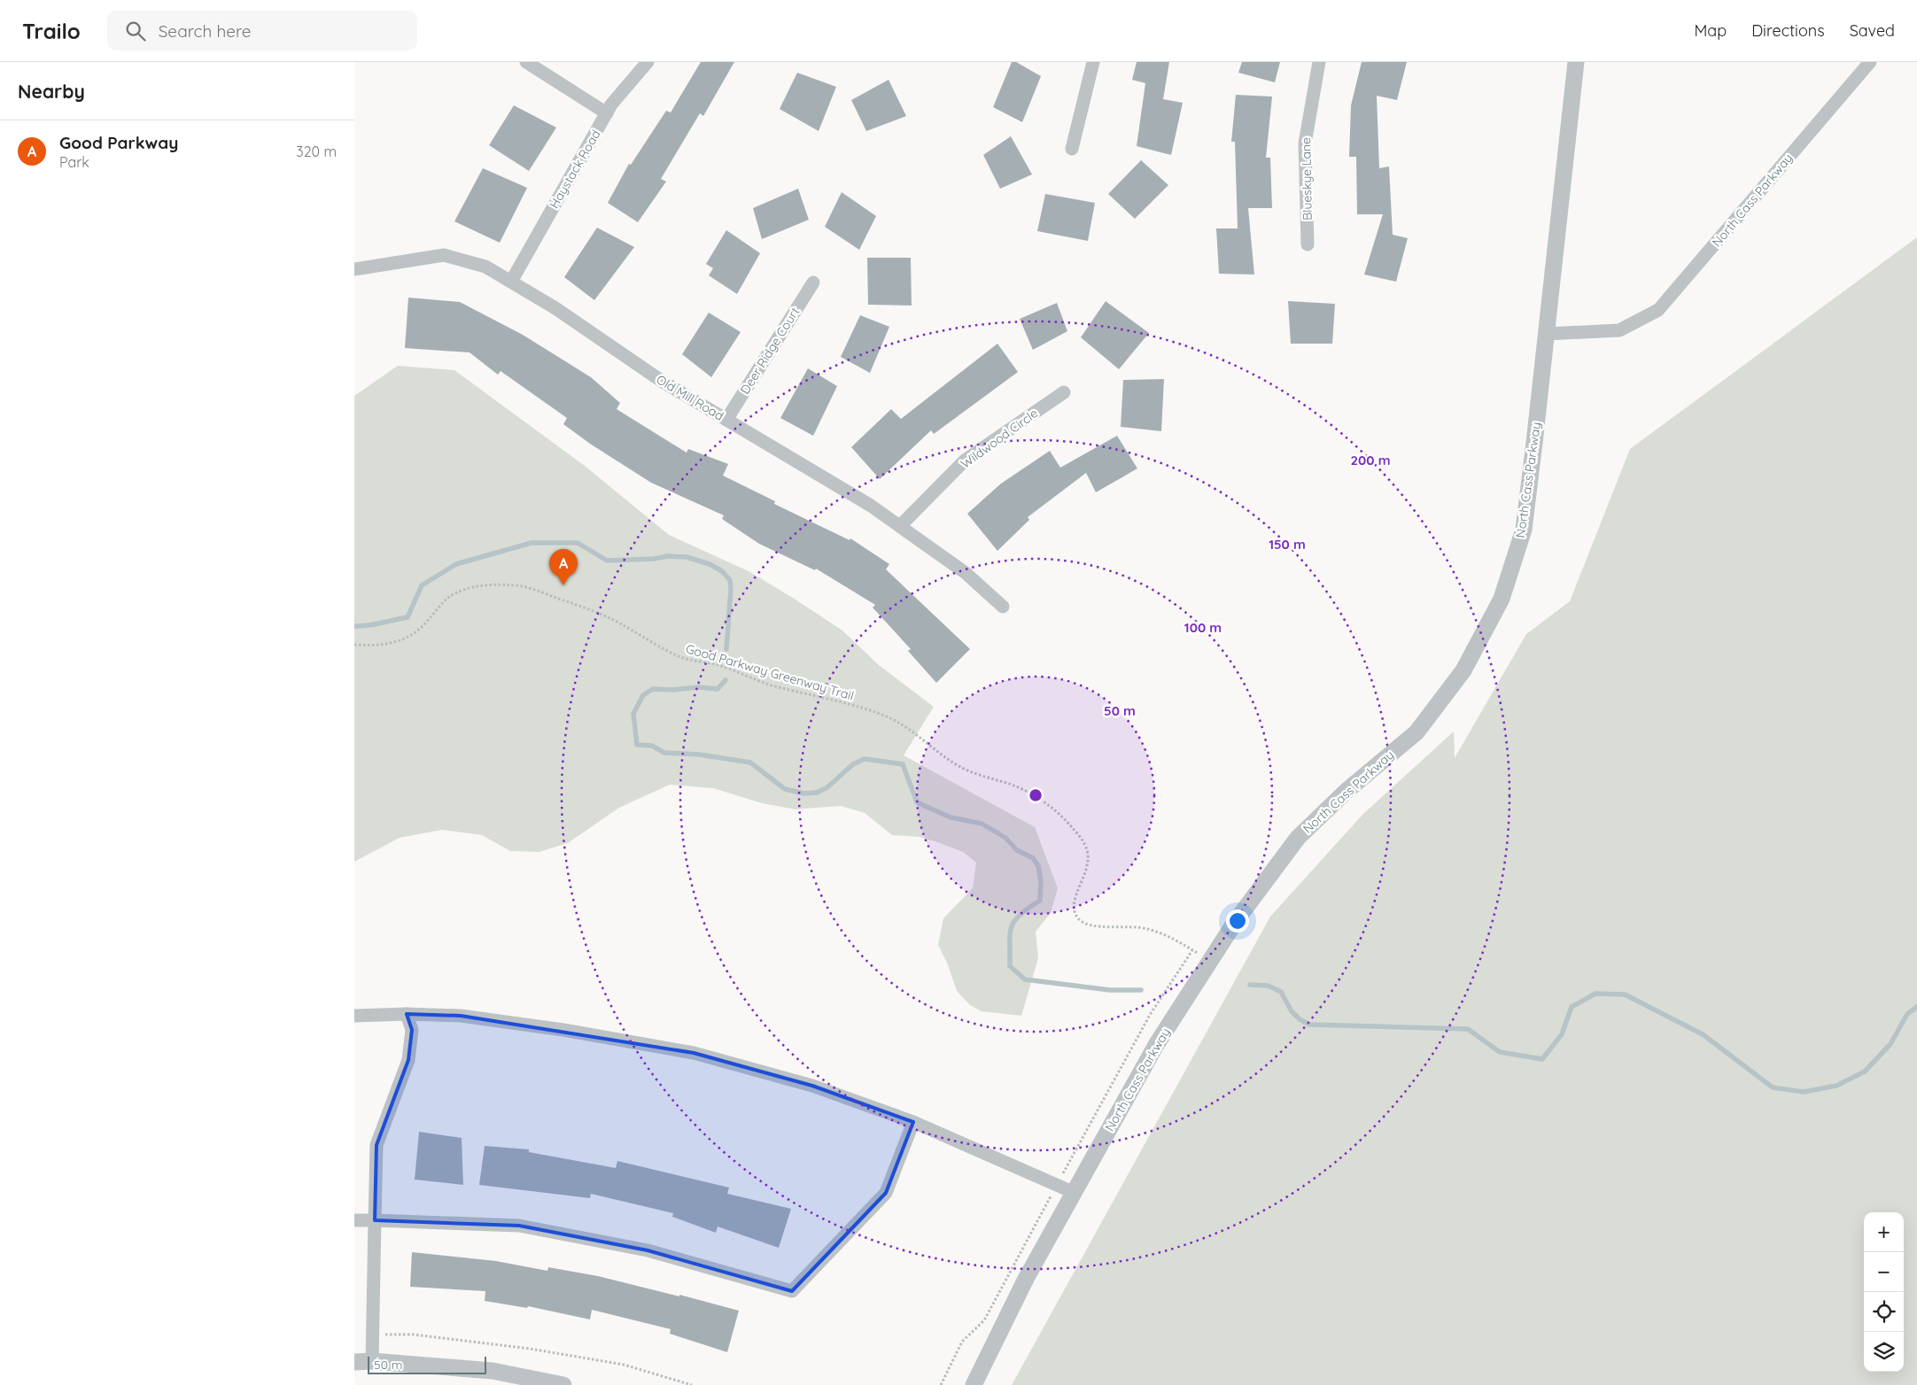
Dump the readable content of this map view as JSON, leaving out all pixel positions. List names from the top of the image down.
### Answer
{
  "streets": {
    "street": [
      "Haystack Road",
      "Blueskye Lane",
      "North Cass Parkway",
      "Deer Ridge Court",
      "Old Mill Road",
      "Wildwood Circle"
    ],
    "path": ["Good Parkway Greenway Trail"]
  },
  "crossings": [
    ["Haystack Road", "Old Mill Road"],
    ["North Cass Parkway", "Good Parkway Greenway Trail"],
    ["Deer Ridge Court", "Old Mill Road"],
    ["Old Mill Road", "Wildwood Circle"]
  ],
  "scale_bar": "50 m",
  "page": {
    "header": "Trailo",
    "search": "Search here",
    "nav": ["Map", "Directions", "Saved"],
    "heading": "Nearby",
    "list": [
      {
        "mark": "A",
        "name": "Good Parkway",
        "note": "Park",
        "value": "320 m"
      }
    ],
    "pins": "A",
    "map_buttons": ["+", "−"],
    "scale": "50 m"
  },
  "rings": [
    "200 m",
    "150 m",
    "100 m",
    "50 m"
  ]
}
